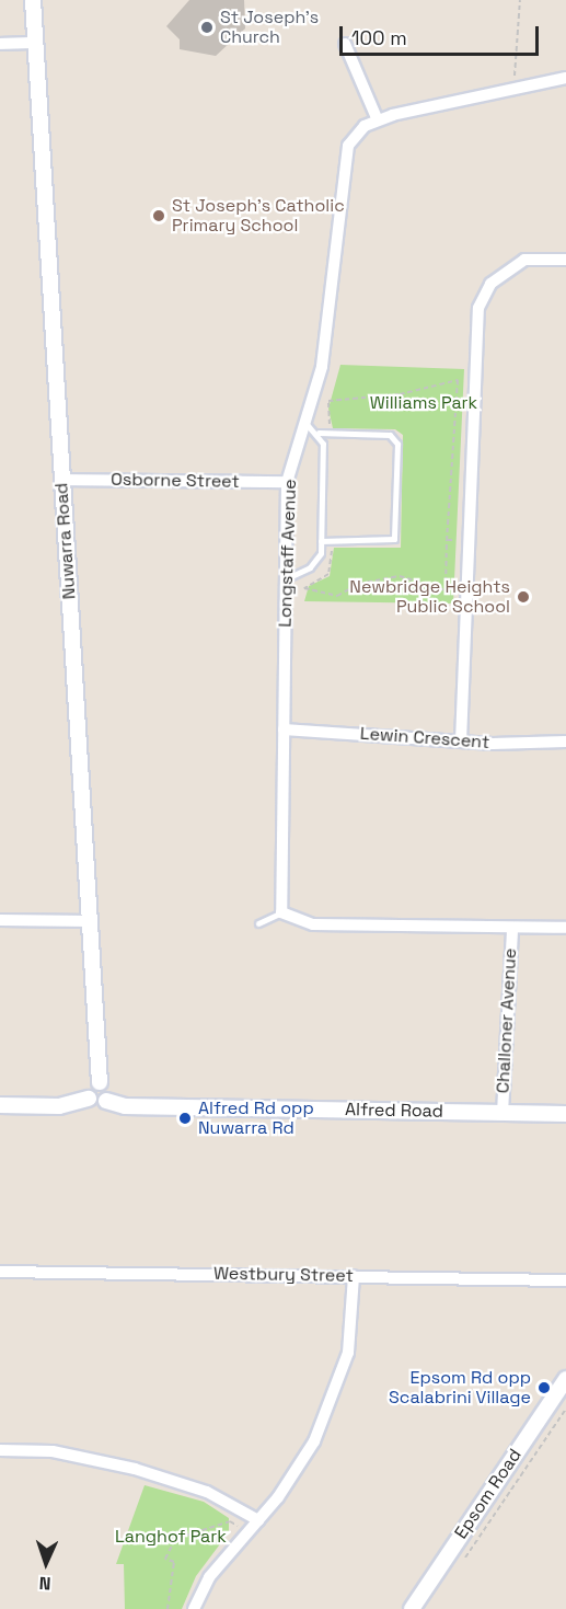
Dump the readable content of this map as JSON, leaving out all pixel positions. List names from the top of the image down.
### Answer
{
  "streets": {
    "street": [
      "Osborne Street",
      "Nuwarra Road",
      "Longstaff Avenue",
      "Lewin Crescent",
      "Challoner Avenue",
      "Alfred Road",
      "Westbury Street",
      "Epsom Road"
    ]
  },
  "crossings": [
    ["Osborne Street", "Nuwarra Road"],
    ["Osborne Street", "Longstaff Avenue"],
    ["Nuwarra Road", "Alfred Road"],
    ["Longstaff Avenue", "Lewin Crescent"],
    ["Challoner Avenue", "Alfred Road"]
  ],
  "parks": ["Williams Park", "Langhof Park"],
  "places": [
    "St Joseph's Church",
    "St Joseph's Catholic Primary School",
    "Newbridge Heights Public School",
    "Alfred Rd opp Nuwarra Rd",
    "Epsom Rd opp Scalabrini Village"
  ],
  "scale_bar": "100 m",
  "north": "bottom"
}
